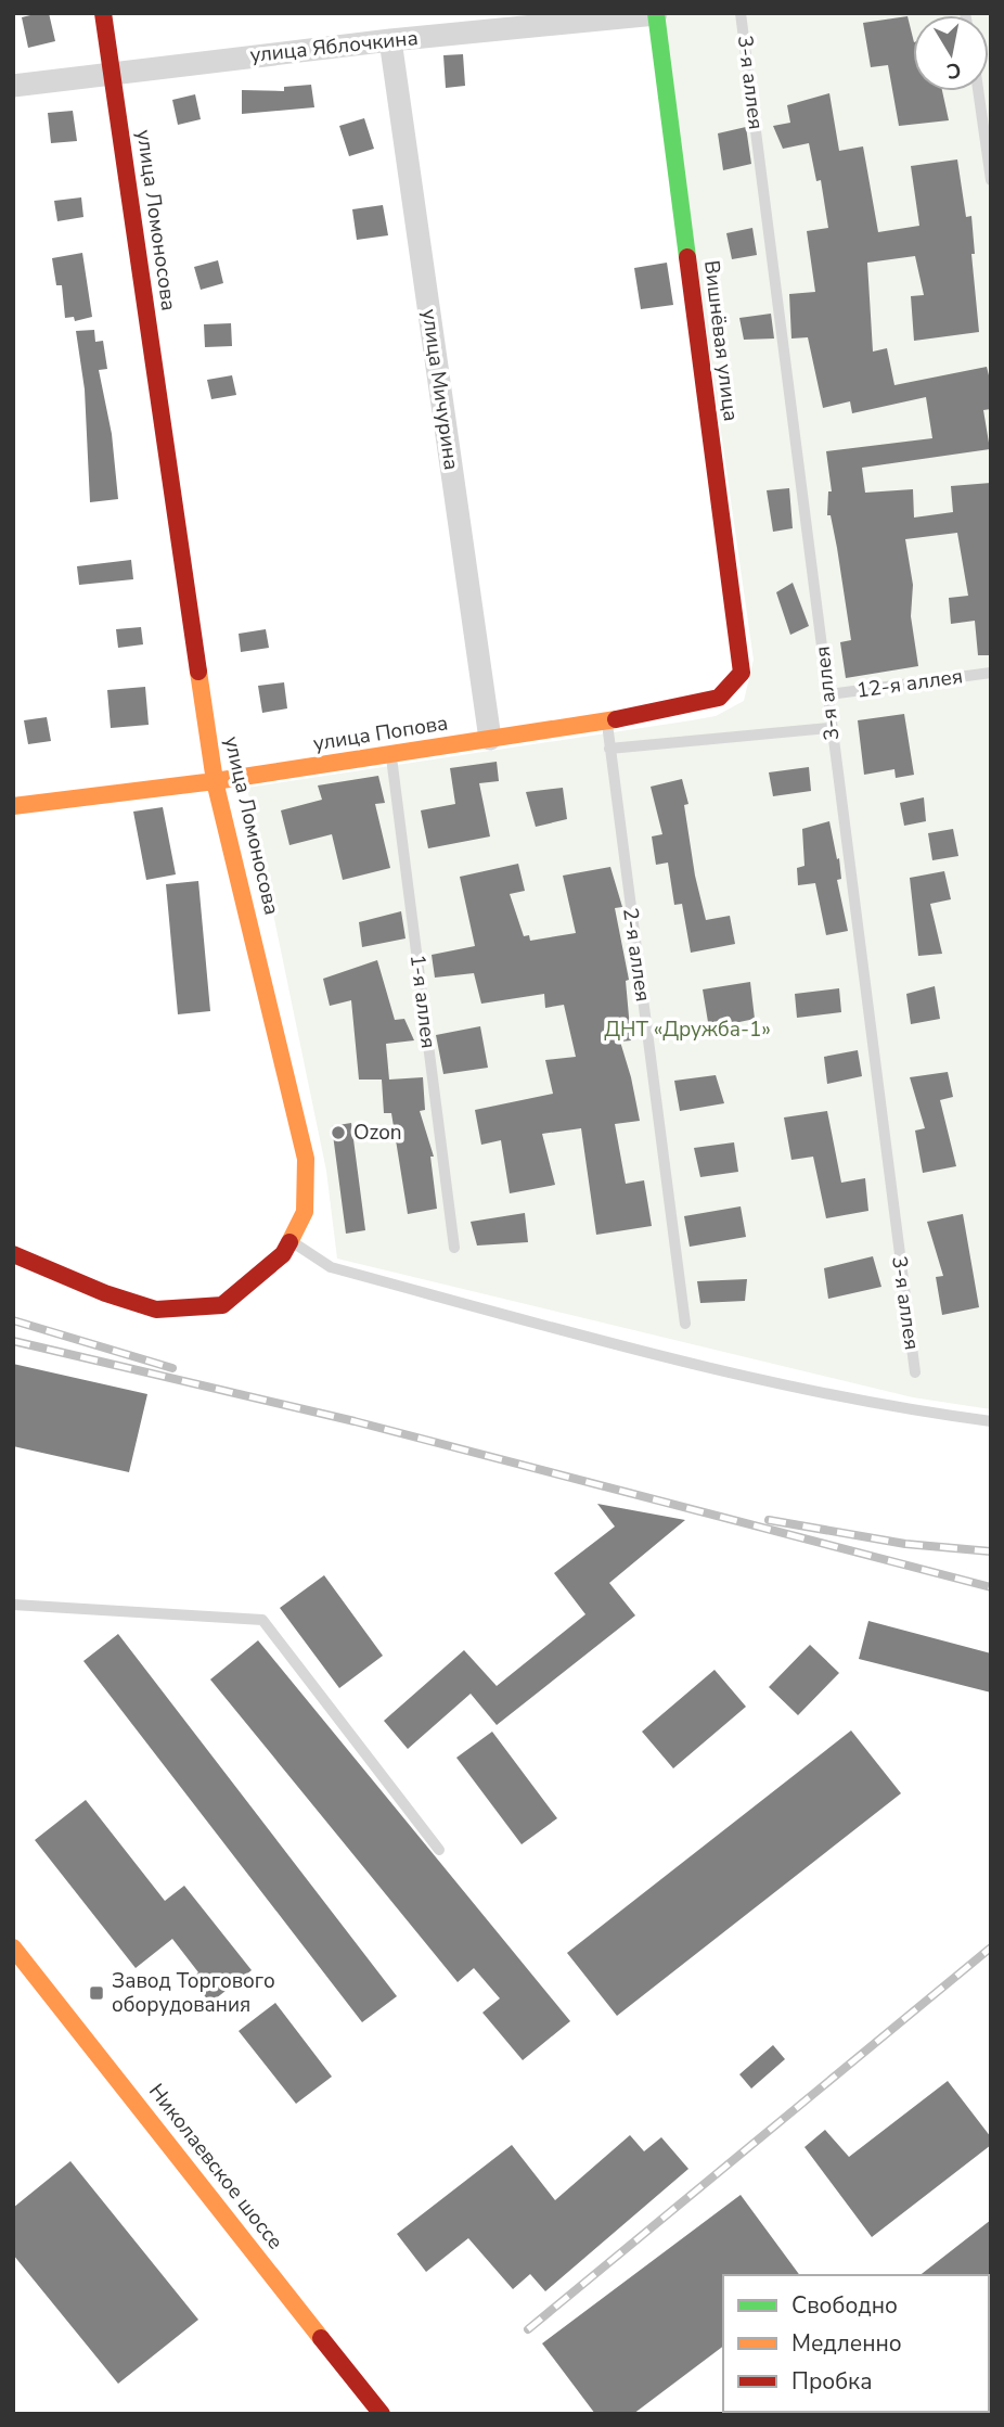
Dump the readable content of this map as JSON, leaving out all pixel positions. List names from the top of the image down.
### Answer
{
  "streets": {
    "street": [
      "улица Яблочкина",
      "улица Ломоносова",
      "Вишнёвая улица",
      "улица Мичурина",
      "улица Попова",
      "Николаевское шоссе"
    ],
    "lane": [
      "3-я аллея",
      "12-я аллея",
      "2-я аллея",
      "1-я аллея"
    ]
  },
  "crossings": [
    ["улица Яблочкина", "улица Ломоносова"],
    ["улица Яблочкина", "Вишнёвая улица"],
    ["улица Яблочкина", "улица Мичурина"],
    ["3-я аллея", "12-я аллея"],
    ["улица Ломоносова", "улица Попова"],
    ["Вишнёвая улица", "улица Попова"],
    ["улица Мичурина", "улица Попова"],
    ["улица Попова", "2-я аллея"],
    ["улица Попова", "1-я аллея"]
  ],
  "parks": ["ДНТ «Дружба-1»"],
  "places": {
    "other": ["Ozon"],
    "transit": ["Завод Торгового оборудования"]
  },
  "legend": ["Свободно", "Медленно", "Пробка"],
  "north": "bottom"
}
